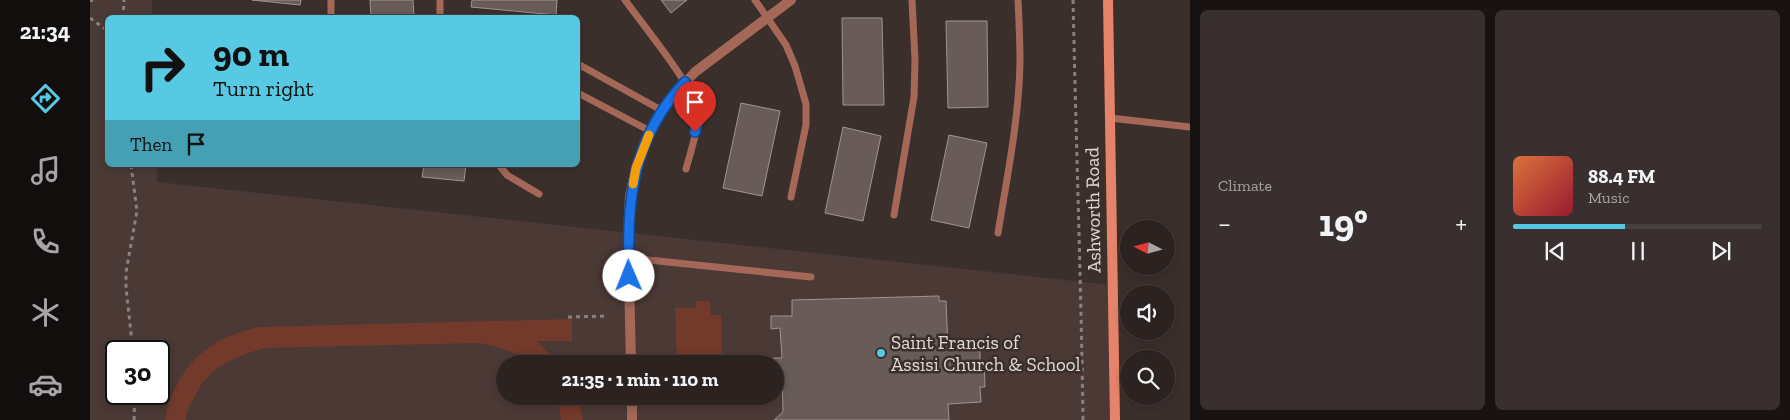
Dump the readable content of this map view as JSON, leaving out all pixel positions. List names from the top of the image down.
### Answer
{
  "streets": {
    "main road": ["Ashworth Road"]
  },
  "places": ["Saint Francis of Assisi Church & School"],
  "north": "left",
  "page": {
    "tabs": "21:34",
    "tile": "Climate",
    "turn": ["90 m", "Turn right"],
    "then": "Then",
    "song": ["88.4 FM", "Music"],
    "heat": ["−", "19°", "+"],
    "limit": "30",
    "trip": "21:35 · 1 min · 110 m"
  }
}
